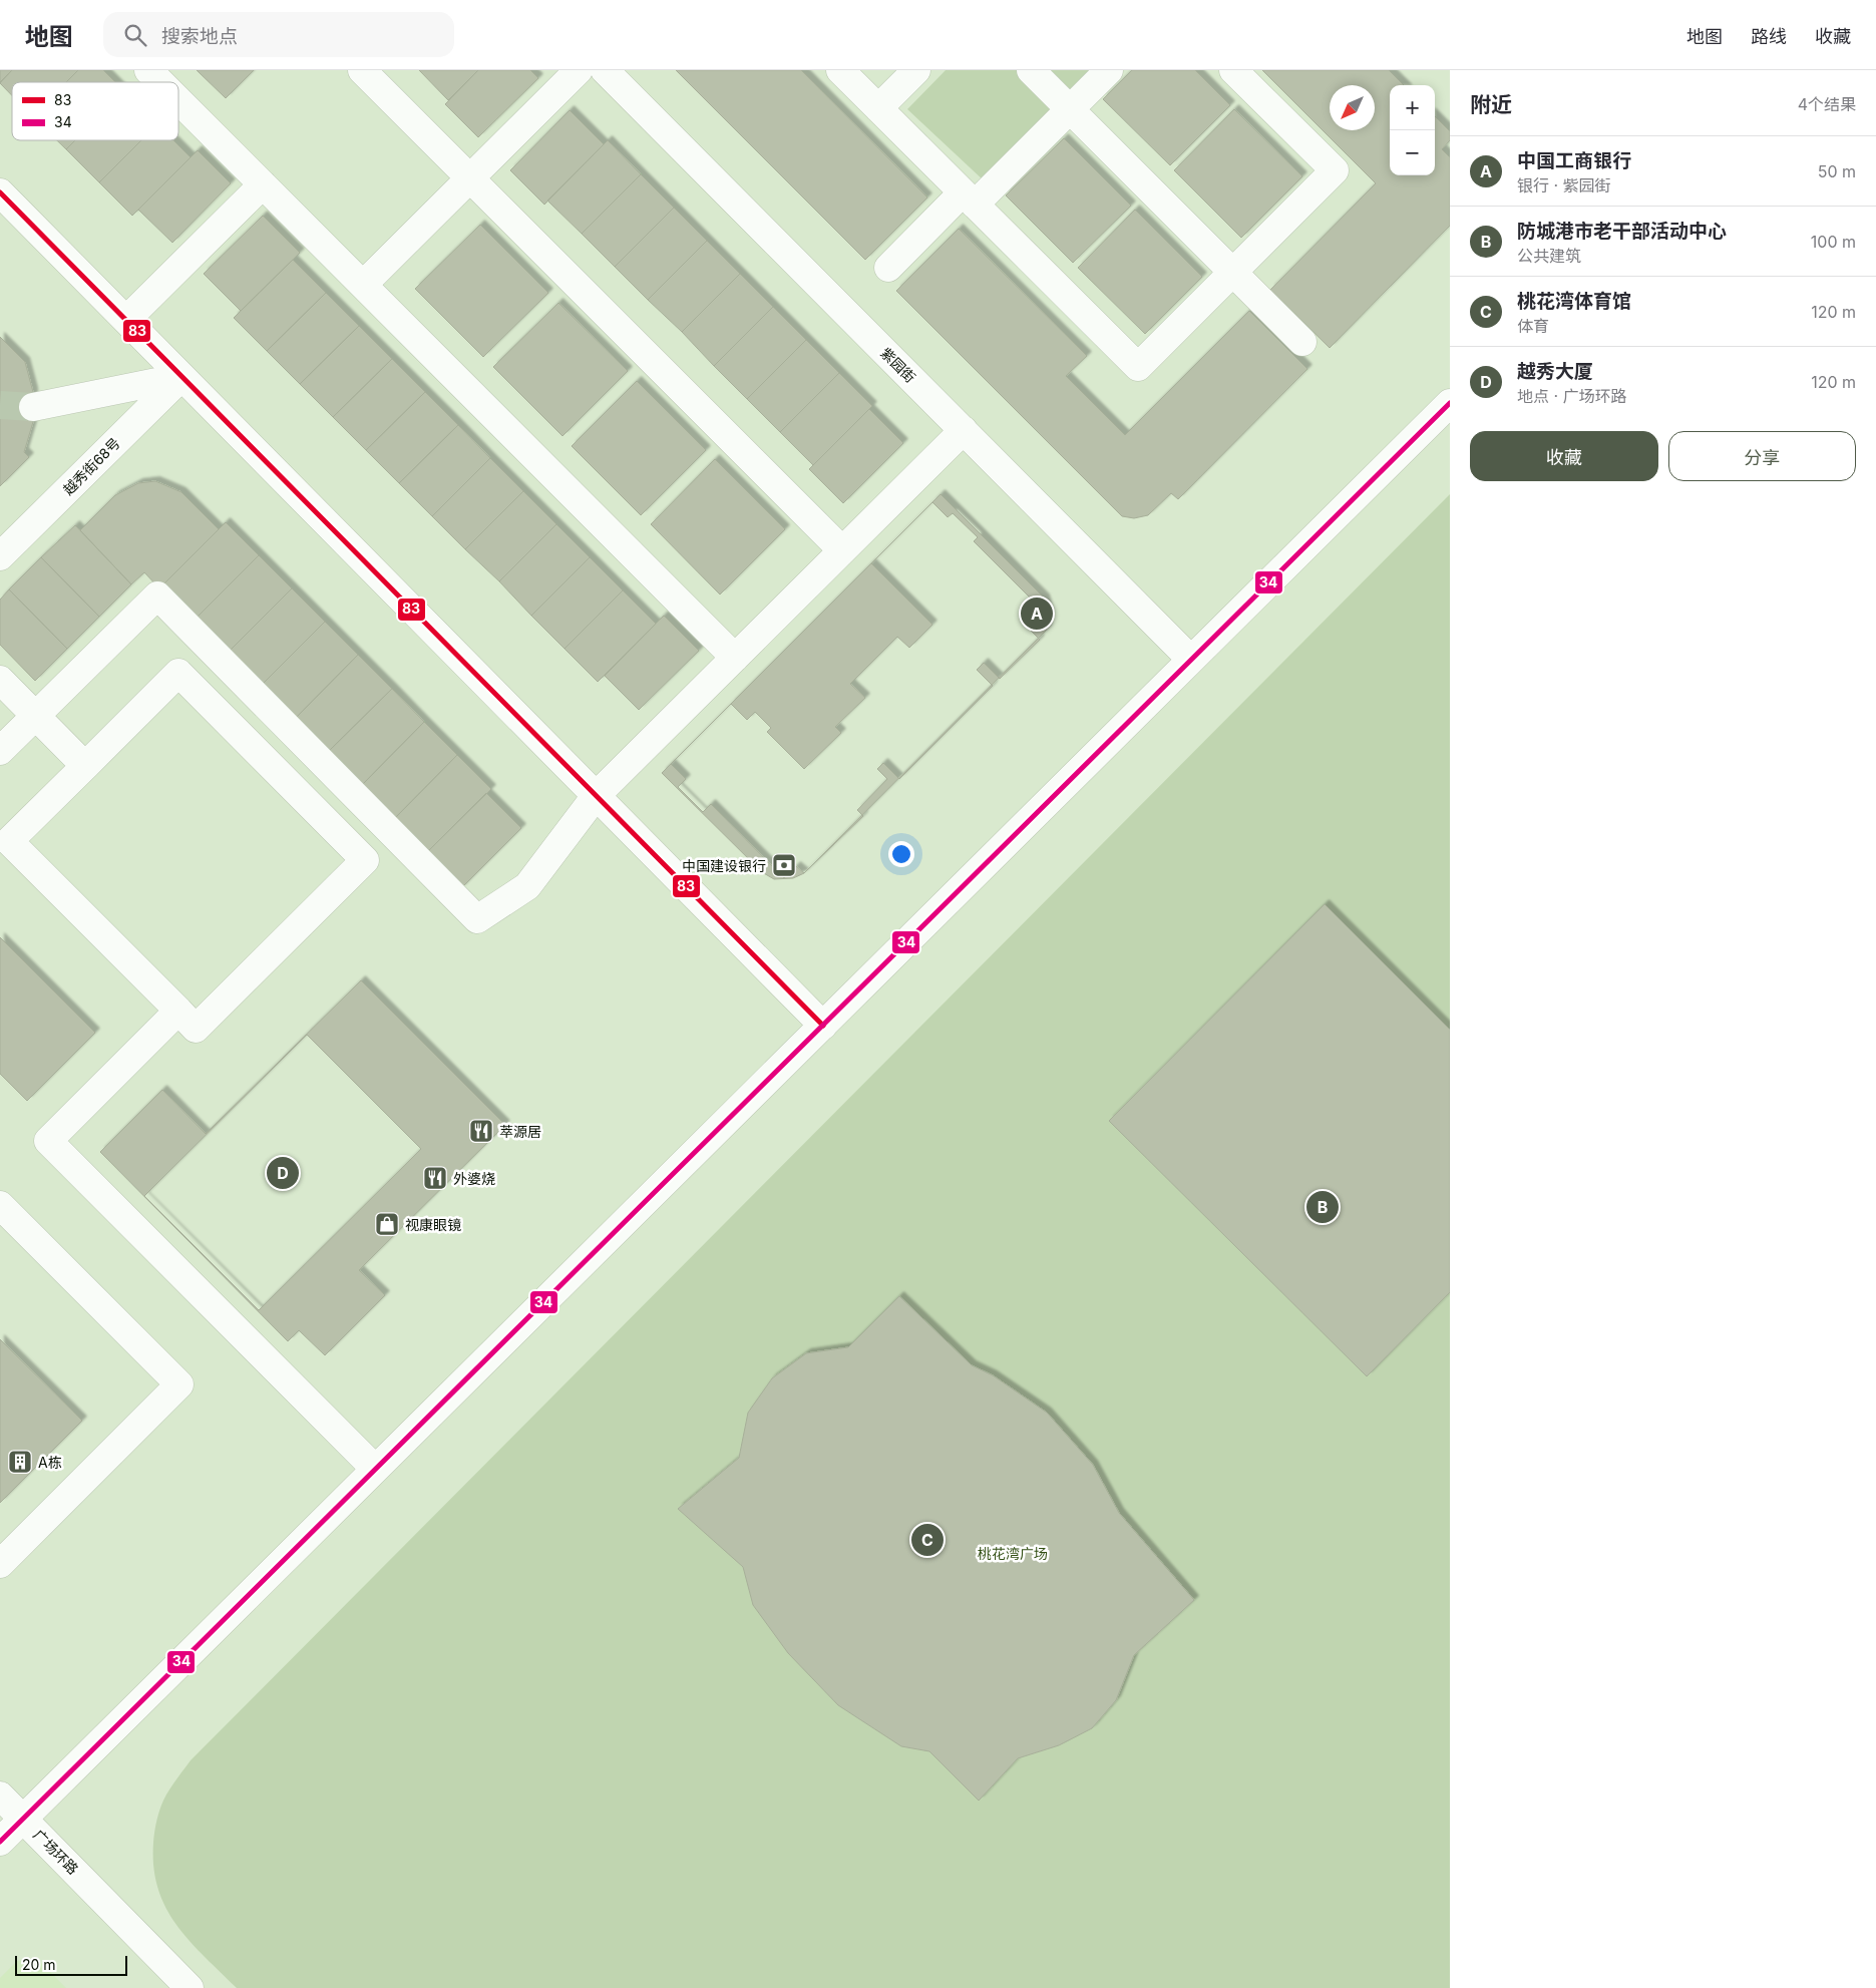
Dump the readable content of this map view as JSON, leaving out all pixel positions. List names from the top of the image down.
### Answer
{
  "streets": {
    "street": ["紫园街", "越秀街68号", "广场环路"]
  },
  "crossings": [
    ["紫园街", "广场环路"]
  ],
  "parks": ["桃花湾广场"],
  "places": {
    "bank": ["中国建设银行"],
    "restaurant": ["萃源居", "外婆烧"],
    "shop": ["视康眼镜"],
    "building": ["A栋"]
  },
  "lines": ["transit line 83", "transit line 34"],
  "legend": ["83", "34"],
  "scale_bar": "20 m",
  "north": "bottom left",
  "page": {
    "header": "地图",
    "search": "搜索地点",
    "nav": ["地图", "路线", "收藏"],
    "heading": ["附近", "4个结果"],
    "map_buttons": ["+", "−"],
    "list": [
      {
        "mark": "A",
        "name": "中国工商银行",
        "note": "银行 · 紫园街",
        "value": "50 m"
      },
      {
        "mark": "B",
        "name": "防城港市老干部活动中心",
        "note": "公共建筑",
        "value": "100 m"
      },
      {
        "mark": "C",
        "name": "桃花湾体育馆",
        "note": "体育",
        "value": "120 m"
      },
      {
        "mark": "D",
        "name": "越秀大厦",
        "note": "地点 · 广场环路",
        "value": "120 m"
      }
    ],
    "buttons": ["收藏", "分享"],
    "pins": [
      "A",
      "D",
      "B",
      "C"
    ],
    "scale": "20 m"
  }
}
